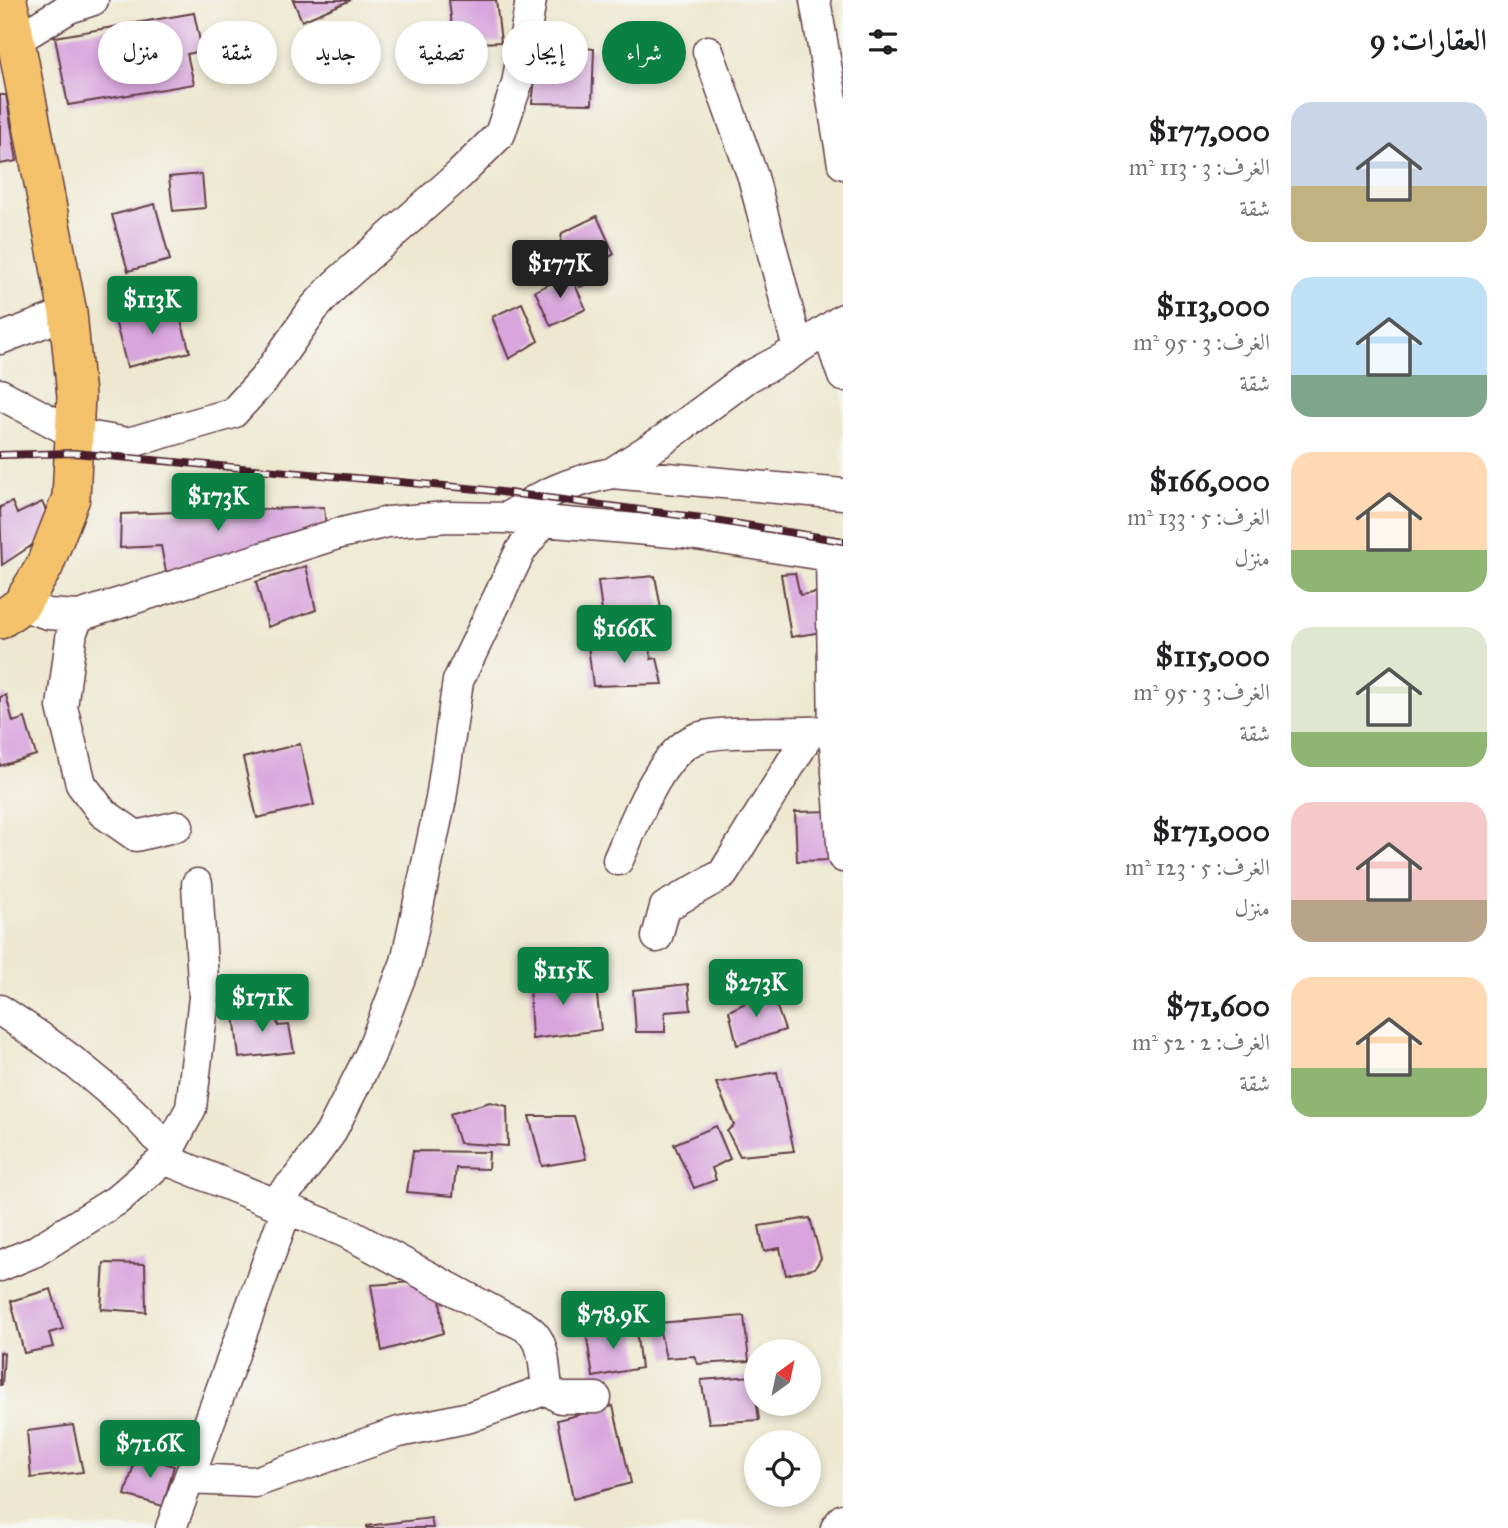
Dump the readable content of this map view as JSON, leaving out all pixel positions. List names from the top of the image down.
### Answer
{
  "north": "top right",
  "page": {
    "heading": "العقارات: 9",
    "chip": [
      "شراء",
      "إيجار",
      "تصفية",
      "جديد",
      "شقة",
      "منزل"
    ],
    "list": [
      {
        "name": "$177,000",
        "note": "الغرف: 3 · 113 m² · شقة"
      },
      {
        "name": "$113,000",
        "note": "الغرف: 3 · 95 m² · شقة"
      },
      {
        "name": "$166,000",
        "note": "الغرف: 5 · 133 m² · منزل"
      },
      {
        "name": "$115,000",
        "note": "الغرف: 3 · 95 m² · شقة"
      },
      {
        "name": "$171,000",
        "note": "الغرف: 5 · 123 m² · منزل"
      },
      {
        "name": "$71,600",
        "note": "الغرف: 2 · 52 m² · شقة"
      }
    ],
    "price": [
      "$177K",
      "$113K",
      "$173K",
      "$166K",
      "$115K",
      "$273K",
      "$171K",
      "$78.9K",
      "$71.6K"
    ]
  }
}
